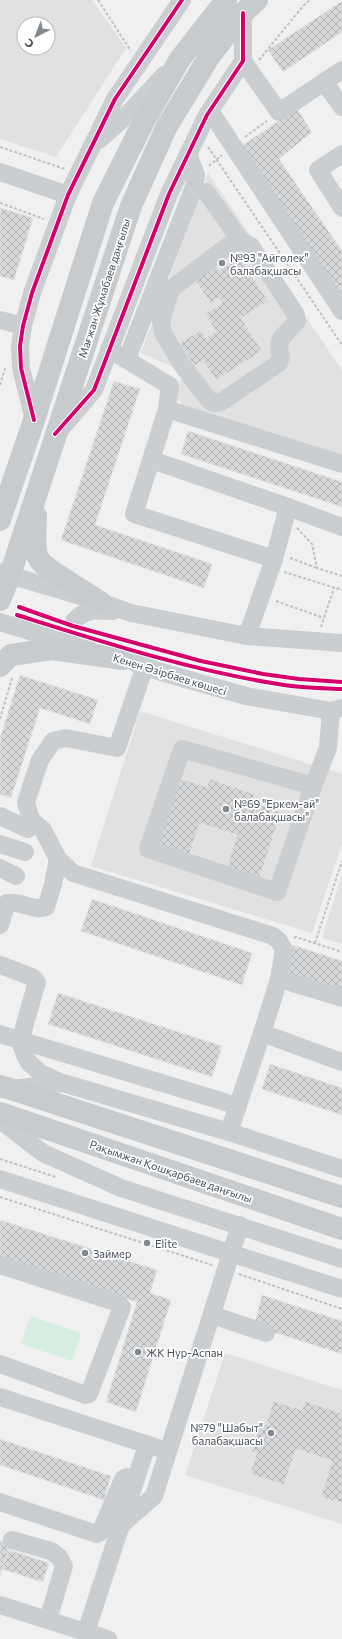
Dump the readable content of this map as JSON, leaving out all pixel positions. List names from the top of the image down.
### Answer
{
  "streets": {
    "main road": ["Мағжан Жұмабаев даңғылы", "Рақымжан Қошқарбаев даңғылы"],
    "street": ["Кенен Әзірбаев көшесі"]
  },
  "places": [
    "№93 \"Айгөлек\" балабақшасы",
    "№69 \"Еркем-ай\" балабақшасы\"",
    "Elite",
    "Займер",
    "ЖК Нур-Аспан",
    "№79 \"Шабыт\" балабақшасы"
  ],
  "north": "bottom left"
}
